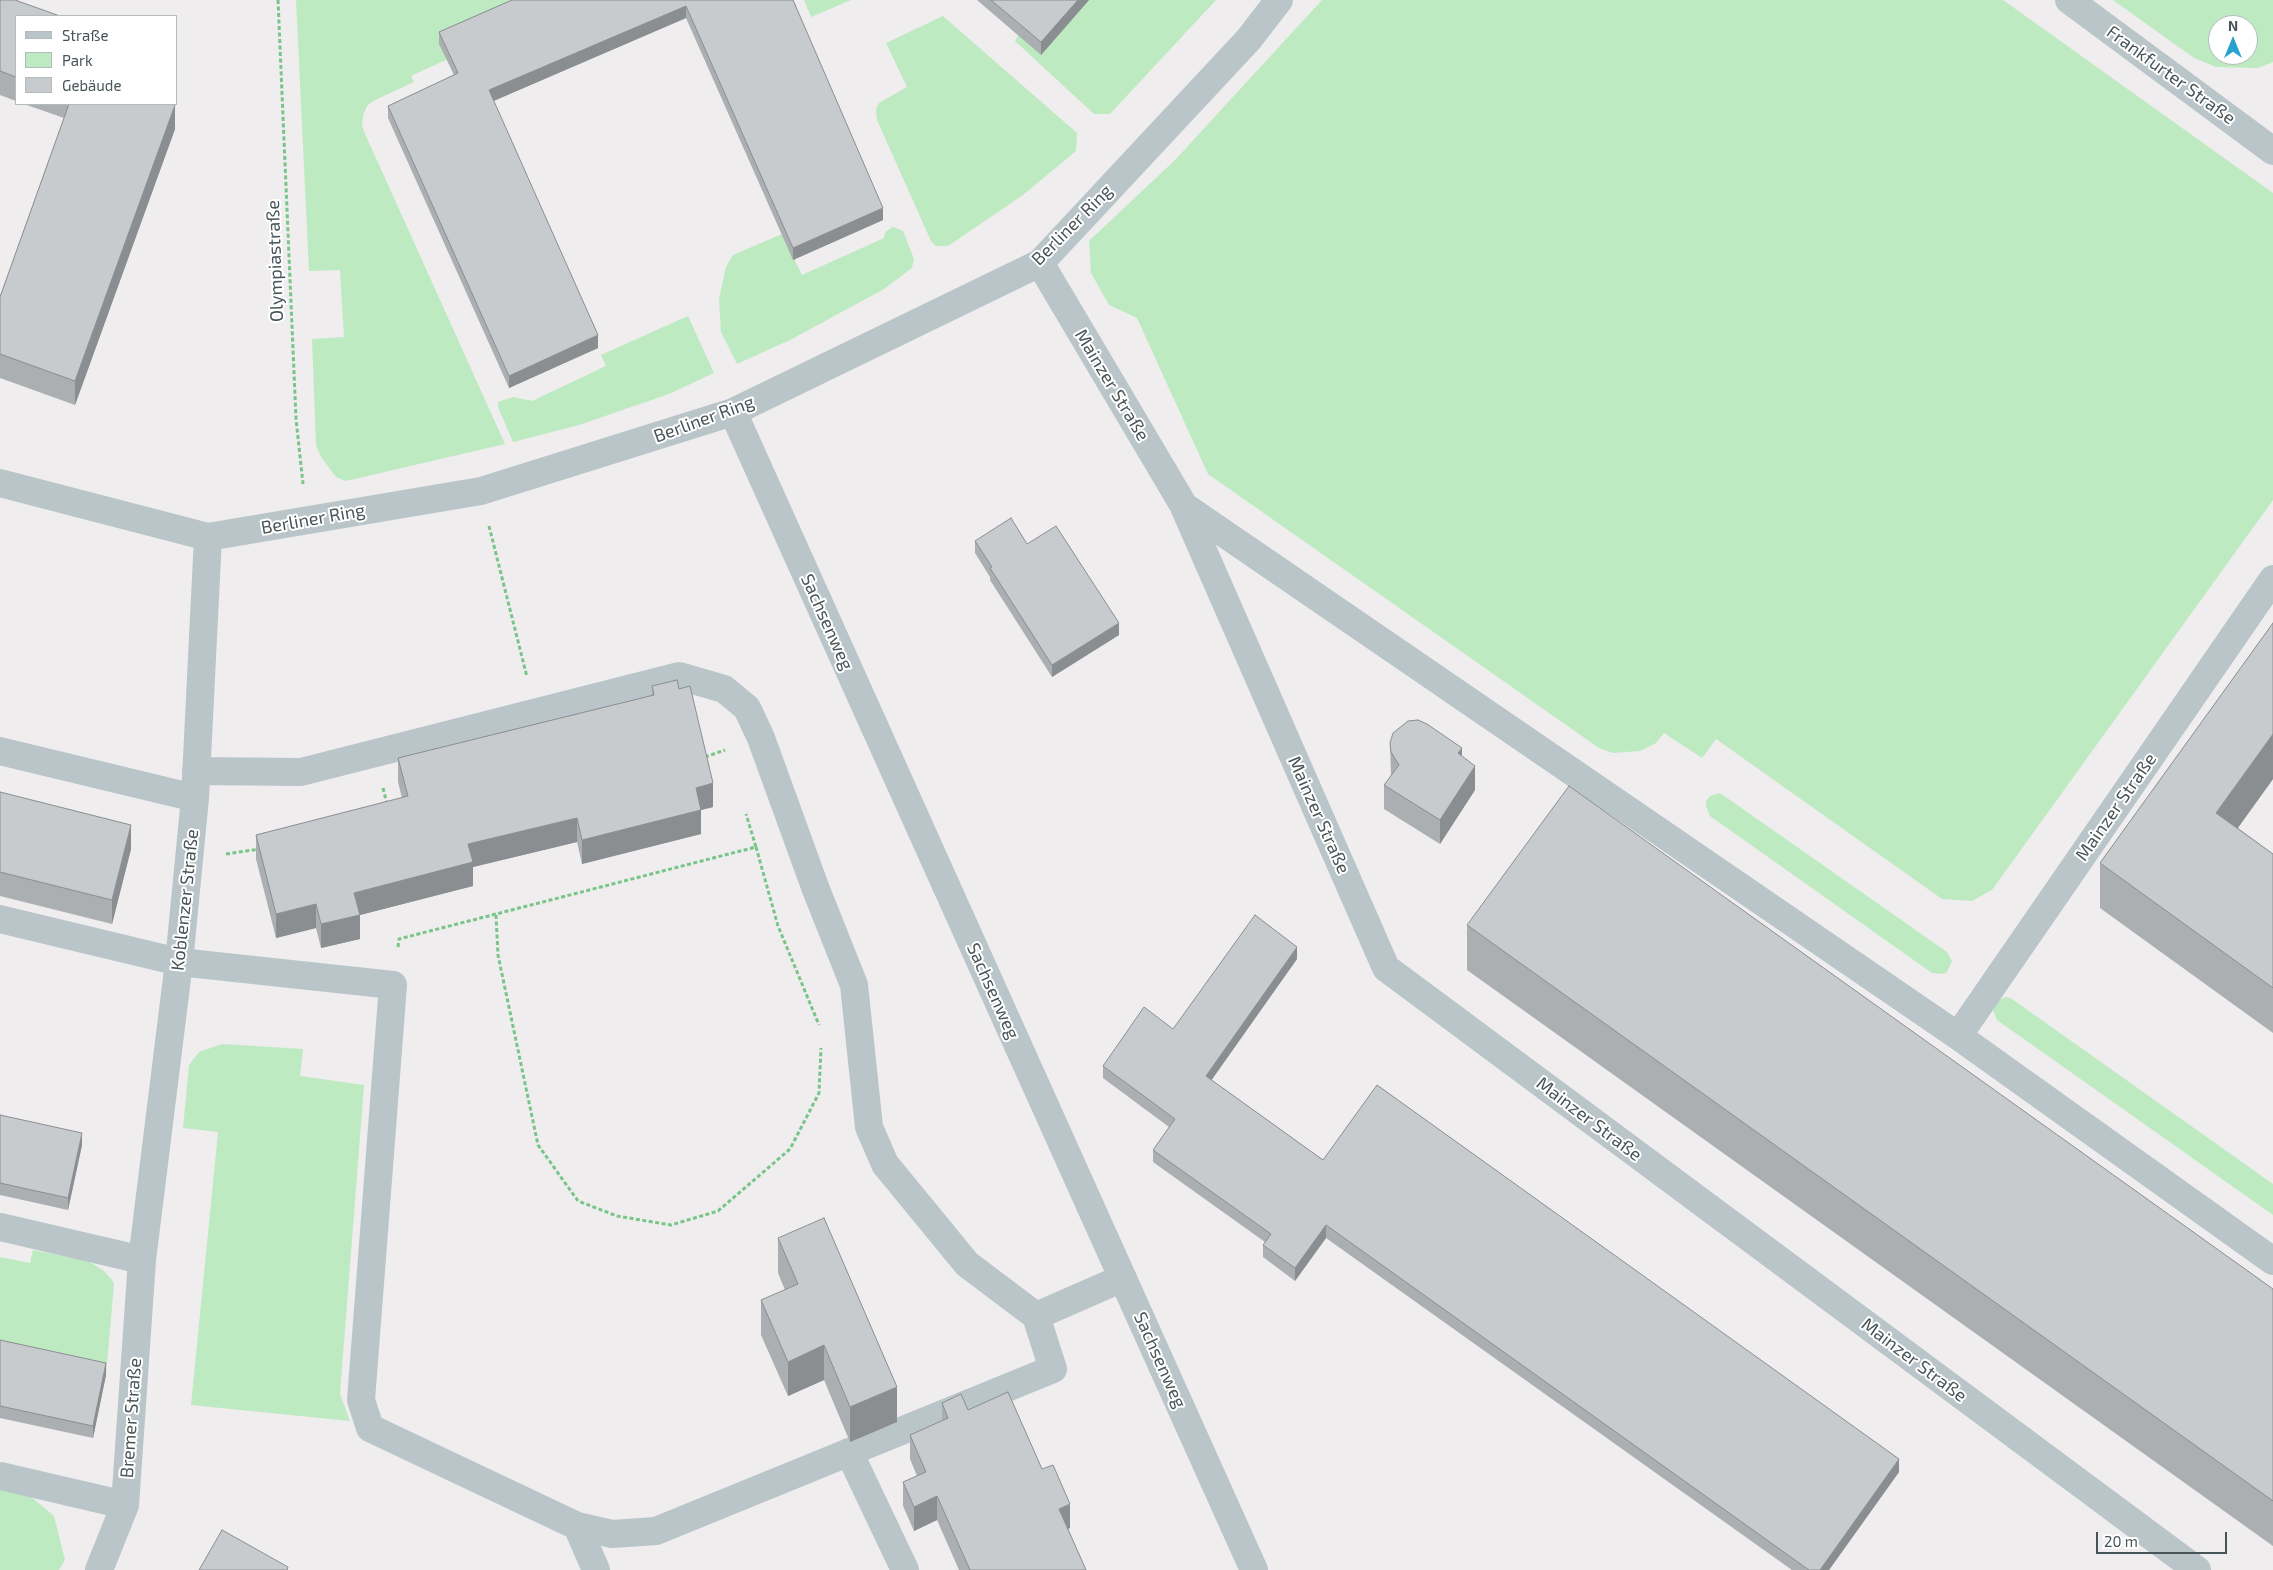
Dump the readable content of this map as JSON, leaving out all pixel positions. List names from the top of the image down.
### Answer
{
  "streets": {
    "lane": [
      "Frankfurter Straße",
      "Berliner Ring",
      "Mainzer Straße",
      "Sachsenweg",
      "Koblenzer Straße",
      "Bremer Straße"
    ],
    "path": ["Olympiastraße"]
  },
  "crossings": [
    ["Berliner Ring", "Olympiastraße"],
    ["Berliner Ring", "Mainzer Straße"],
    ["Berliner Ring", "Sachsenweg"],
    ["Berliner Ring", "Koblenzer Straße"],
    ["Koblenzer Straße", "Bremer Straße"]
  ],
  "legend": ["Straße", "Park", "Gebäude"],
  "scale_bar": "20 m",
  "north": "top"
}
